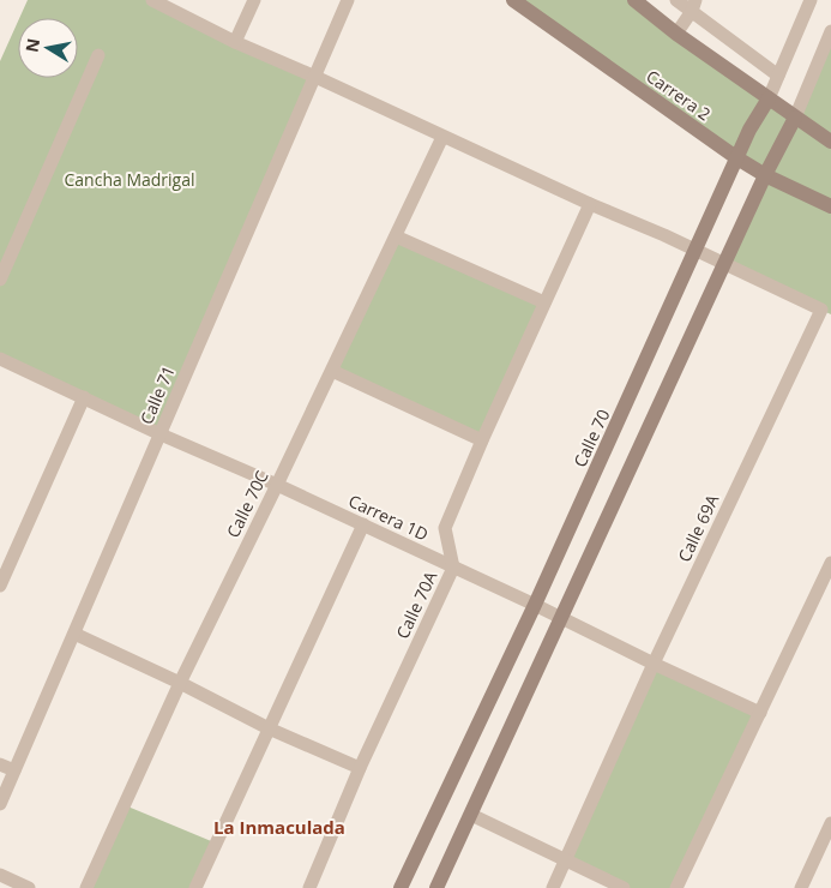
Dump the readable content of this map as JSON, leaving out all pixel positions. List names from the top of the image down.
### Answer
{
  "streets": {
    "street": [
      "Carrera 2",
      "Calle 71",
      "Calle 70",
      "Calle 70C",
      "Carrera 1D",
      "Calle 69A",
      "Calle 70A"
    ]
  },
  "crossings": [
    ["Carrera 2", "Calle 70"],
    ["Calle 71", "Carrera 1D"],
    ["Calle 71", "Calle 69A"],
    ["Calle 70", "Carrera 1D"],
    ["Calle 70", "Calle 69A"],
    ["Calle 70C", "Carrera 1D"],
    ["Calle 70C", "Calle 69A"],
    ["Carrera 1D", "Calle 69A"],
    ["Carrera 1D", "Calle 70A"],
    ["Calle 69A", "Calle 70A"]
  ],
  "districts": ["La Inmaculada"],
  "parks": ["Cancha Madrigal"],
  "north": "left"
}
